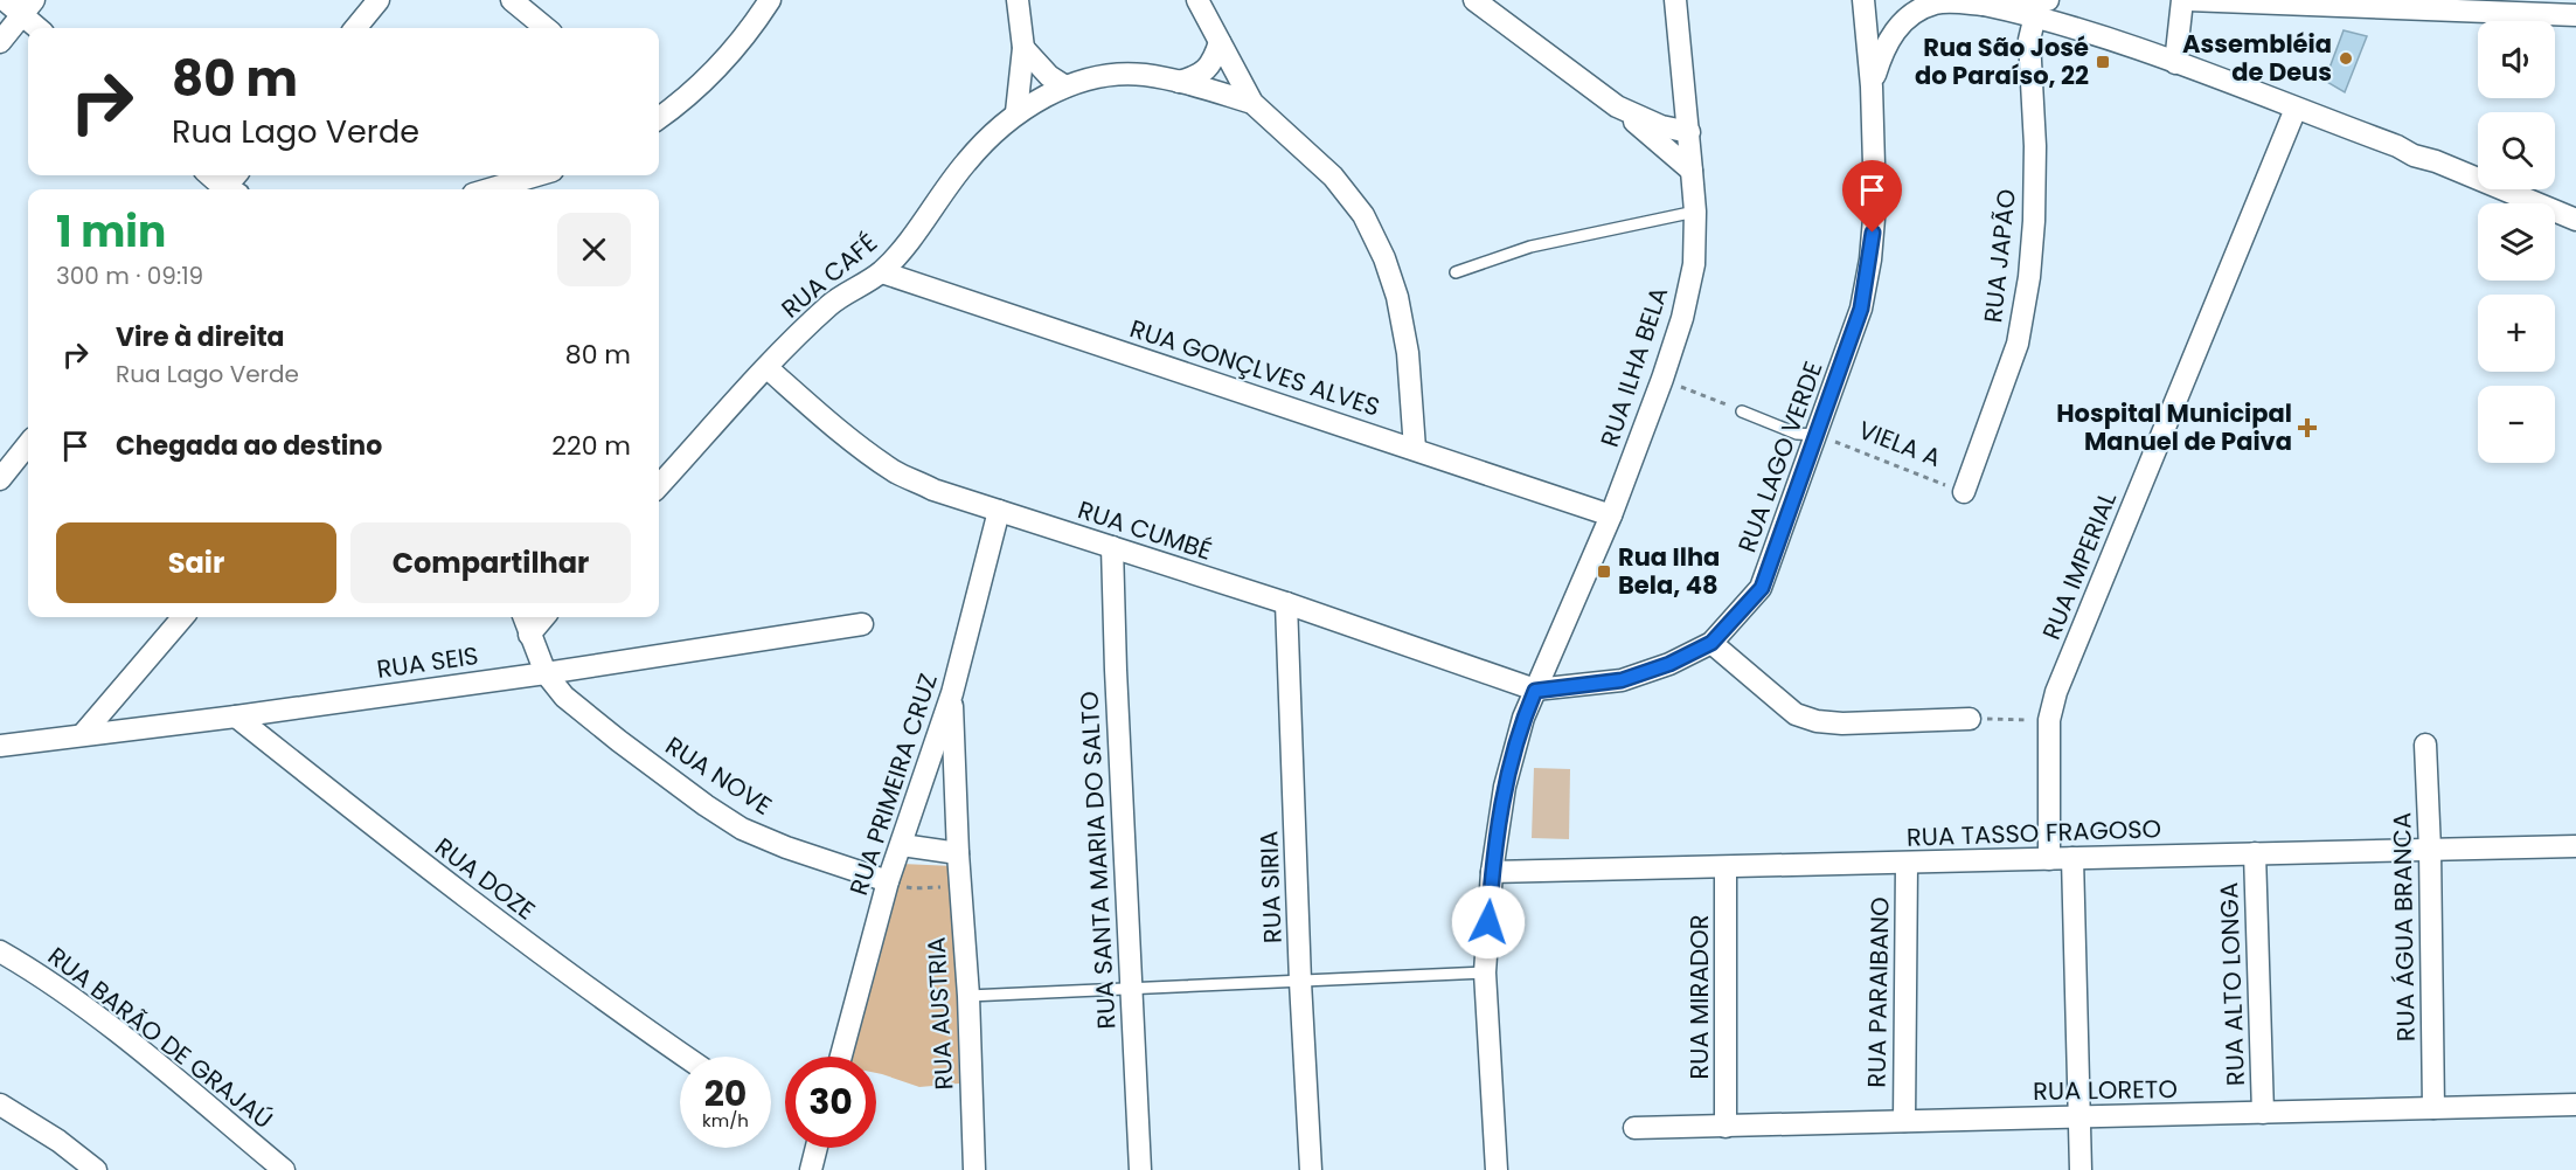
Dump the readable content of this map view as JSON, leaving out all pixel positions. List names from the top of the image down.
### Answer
{
  "streets": {
    "street": [
      "RUA JAPÃO",
      "RUA CAFÉ",
      "RUA ILHA BELA",
      "RUA GONÇLVES ALVES",
      "RUA LAGO VERDE",
      "RUA CUMBÉ",
      "RUA IMPERIAL",
      "RUA SEIS",
      "RUA NOVE",
      "RUA PRIMEIRA CRUZ",
      "RUA TASSO FRAGOSO",
      "RUA SANTA MARIA DO SALTO",
      "RUA DOZE",
      "RUA SIRIA",
      "RUA ÁGUA BRANCA",
      "RUA ALTO LONGA",
      "RUA PARAIBANO",
      "RUA MIRADOR",
      "RUA AUSTRIA",
      "RUA BARÃO DE GRAJAÚ",
      "RUA LORETO"
    ],
    "path": ["VIELA A"]
  },
  "crossings": [
    ["RUA JAPÃO", "VIELA A"],
    ["RUA CAFÉ", "RUA GONÇLVES ALVES"],
    ["RUA CAFÉ", "RUA CUMBÉ"],
    ["RUA ILHA BELA", "RUA GONÇLVES ALVES"],
    ["RUA ILHA BELA", "RUA LAGO VERDE"],
    ["RUA ILHA BELA", "RUA CUMBÉ"],
    ["RUA ILHA BELA", "RUA TASSO FRAGOSO"],
    ["VIELA A", "RUA LAGO VERDE"],
    ["RUA LAGO VERDE", "RUA CUMBÉ"],
    ["RUA CUMBÉ", "RUA PRIMEIRA CRUZ"],
    ["RUA CUMBÉ", "RUA SANTA MARIA DO SALTO"],
    ["RUA CUMBÉ", "RUA SIRIA"],
    ["RUA IMPERIAL", "RUA TASSO FRAGOSO"],
    ["RUA SEIS", "RUA NOVE"],
    ["RUA SEIS", "RUA DOZE"],
    ["RUA NOVE", "RUA PRIMEIRA CRUZ"],
    ["RUA PRIMEIRA CRUZ", "RUA AUSTRIA"],
    ["RUA TASSO FRAGOSO", "RUA ÁGUA BRANCA"],
    ["RUA TASSO FRAGOSO", "RUA ALTO LONGA"],
    ["RUA TASSO FRAGOSO", "RUA PARAIBANO"],
    ["RUA TASSO FRAGOSO", "RUA MIRADOR"],
    ["RUA ÁGUA BRANCA", "RUA LORETO"],
    ["RUA ALTO LONGA", "RUA LORETO"],
    ["RUA PARAIBANO", "RUA LORETO"],
    ["RUA MIRADOR", "RUA LORETO"]
  ],
  "places": {
    "other": ["Assembléia de Deus"],
    "transit": ["Rua São José do Paraíso, 22", "Rua Ilha Bela, 48"],
    "health": ["Hospital Municipal Manuel de Paiva"]
  },
  "page": {
    "map_buttons": ["+", "−"],
    "turn": ["80 m", "Rua Lago Verde"],
    "heading": ["1 min", "300 m · 09:19"],
    "list": [
      {
        "name": "Vire à direita",
        "note": "Rua Lago Verde",
        "value": "80 m"
      },
      {
        "name": "Chegada ao destino",
        "value": "220 m"
      }
    ],
    "buttons": ["Sair", "Compartilhar"],
    "speed": "20 km/h",
    "limit": "30"
  }
}
